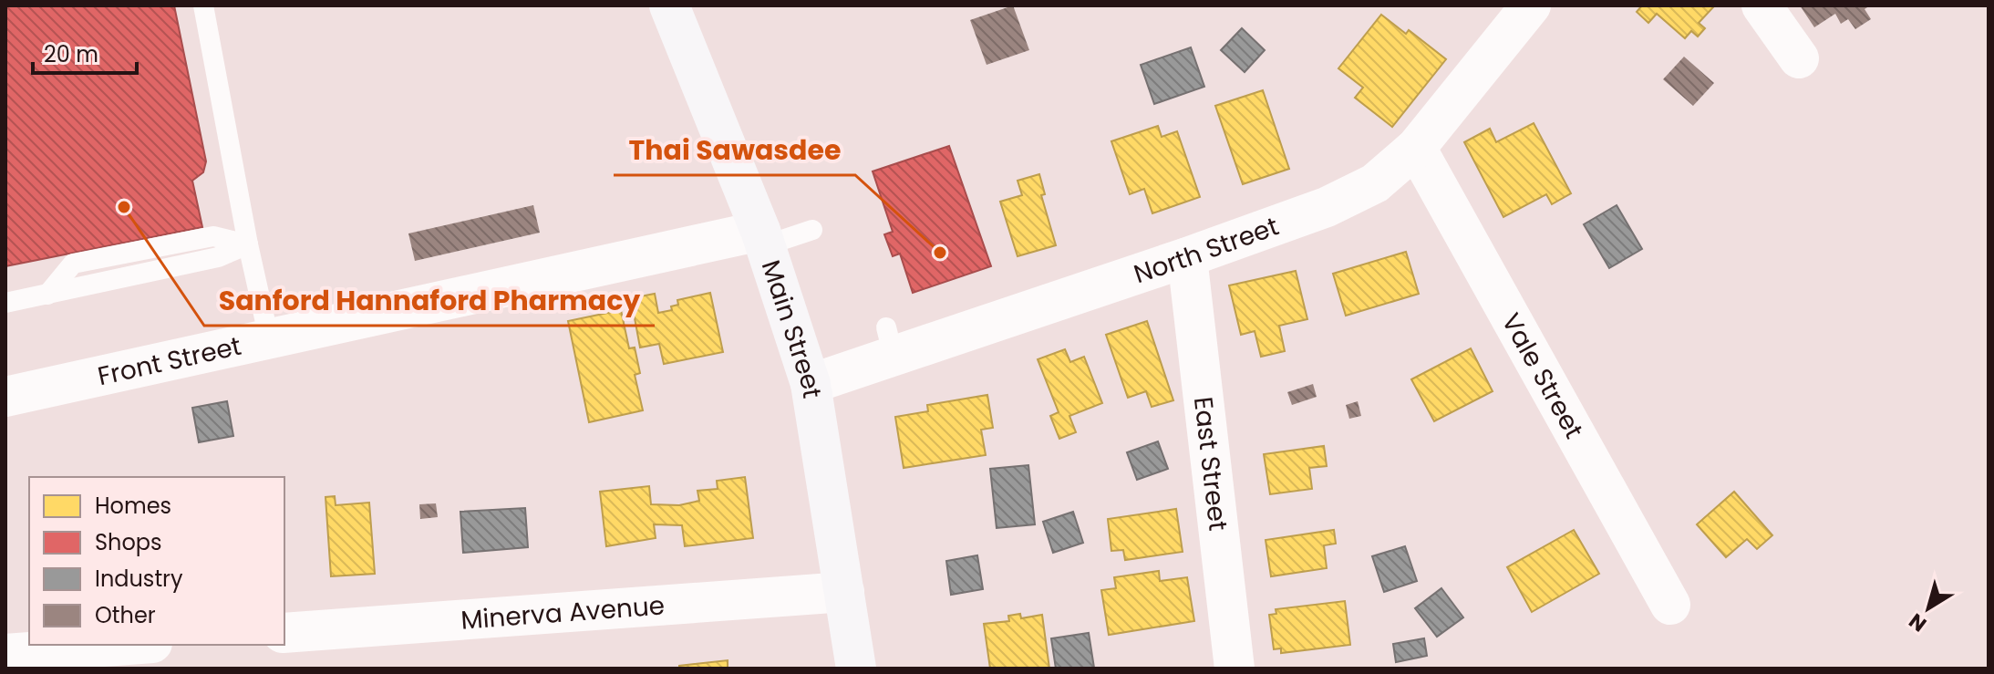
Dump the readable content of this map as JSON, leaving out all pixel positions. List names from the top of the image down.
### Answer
{
  "streets": {
    "main road": ["Main Street"],
    "street": [
      "North Street",
      "Front Street",
      "Vale Street",
      "East Street",
      "Minerva Avenue"
    ]
  },
  "crossings": [
    ["North Street", "Main Street"],
    ["North Street", "Vale Street"],
    ["North Street", "East Street"],
    ["Main Street", "Front Street"],
    ["Main Street", "Minerva Avenue"]
  ],
  "places": ["Sanford Hannaford Pharmacy", "Thai Sawasdee"],
  "legend": [
    "Homes",
    "Shops",
    "Industry",
    "Other"
  ],
  "scale_bar": "20 m",
  "north": "bottom left"
}
